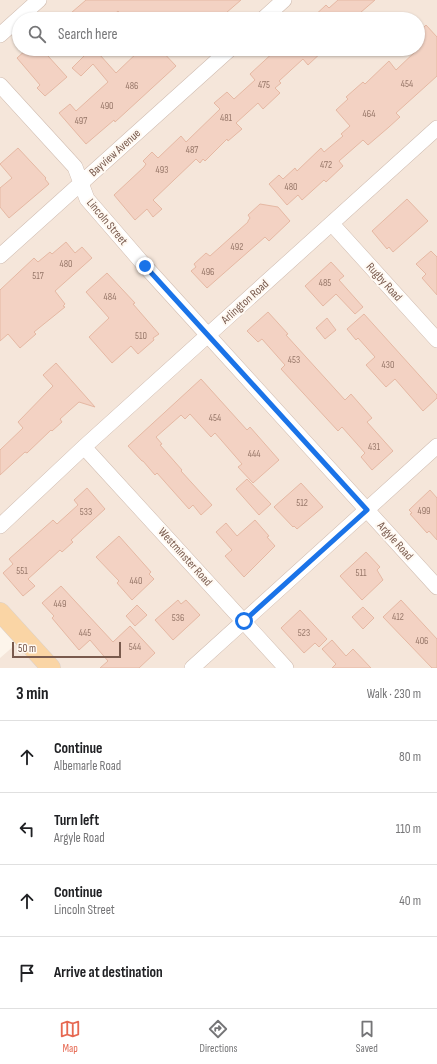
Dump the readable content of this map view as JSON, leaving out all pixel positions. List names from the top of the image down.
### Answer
{
  "streets": {
    "street": [
      "Bayview Avenue",
      "Lincoln Street",
      "Rugby Road",
      "Arlington Road",
      "Argyle Road",
      "Westminster Road"
    ]
  },
  "crossings": [
    ["Bayview Avenue", "Lincoln Street"],
    ["Lincoln Street", "Arlington Road"],
    ["Lincoln Street", "Argyle Road"],
    ["Rugby Road", "Arlington Road"],
    ["Arlington Road", "Argyle Road"],
    ["Arlington Road", "Westminster Road"]
  ],
  "house_numbers": [
    "454",
    "475",
    "486",
    "490",
    "464",
    "481",
    "497",
    "487",
    "472",
    "493",
    "480",
    "492",
    "480",
    "496",
    "517",
    "485",
    "484",
    "510",
    "453",
    "430",
    "454",
    "431",
    "444",
    "512",
    "499",
    "533",
    "551",
    "511",
    "440",
    "449",
    "412",
    "536",
    "445",
    "523",
    "406",
    "544"
  ],
  "scale_bar": "50 m",
  "page": {
    "search": "Search here",
    "scale": "50 m",
    "heading": ["3 min", "Walk · 230 m"],
    "list": [
      ["Continue", "Albemarle Road", "80 m"],
      ["Turn left", "Argyle Road", "110 m"],
      ["Continue", "Lincoln Street", "40 m"],
      "Arrive at destination"
    ],
    "nav": ["Map", "Directions", "Saved"]
  }
}
